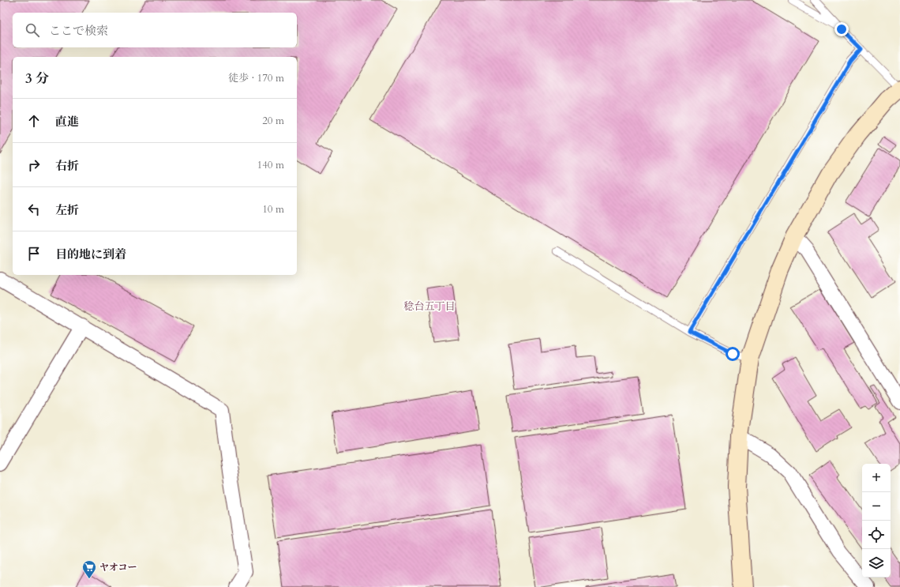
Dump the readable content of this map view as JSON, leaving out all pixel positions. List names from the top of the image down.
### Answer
{
  "districts": ["稔台五丁目"],
  "places": {
    "supermarket": ["ヤオコー"]
  },
  "page": {
    "search": "ここで検索",
    "heading": ["3 分", "徒歩 · 170 m"],
    "list": [
      ["直進", "20 m"],
      ["右折", "140 m"],
      ["左折", "10 m"],
      "目的地に到着"
    ],
    "map_buttons": ["+", "−"]
  }
}
